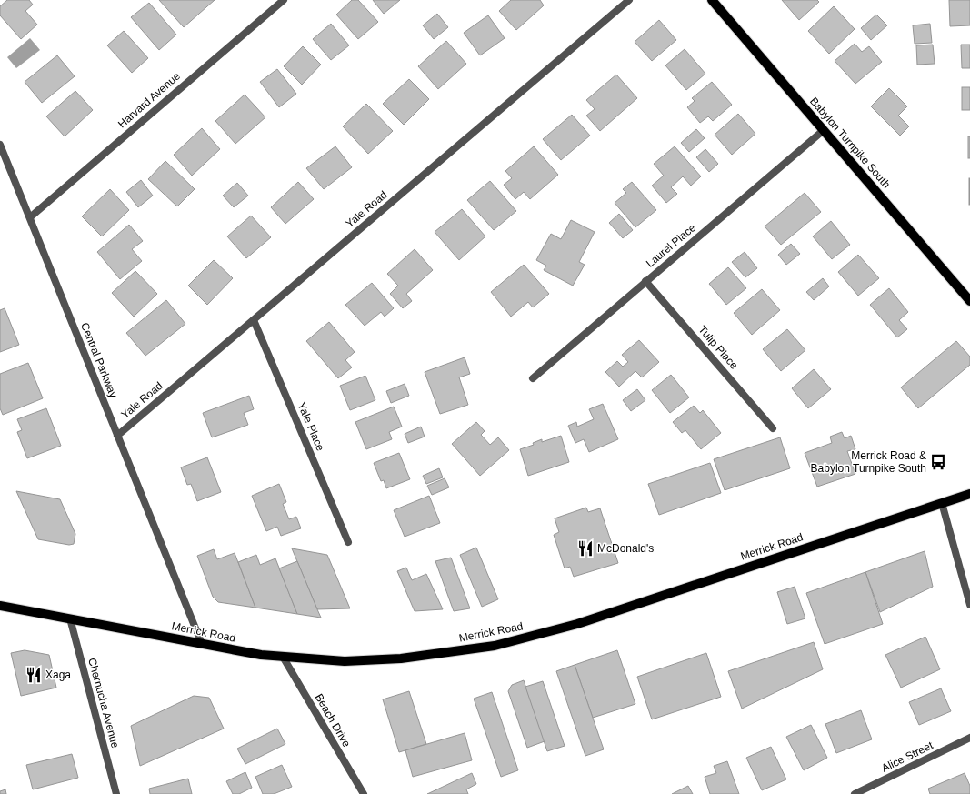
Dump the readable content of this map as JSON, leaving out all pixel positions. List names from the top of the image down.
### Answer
{
  "streets": {
    "main road": ["Babylon Turnpike South", "Merrick Road"],
    "street": [
      "Harvard Avenue",
      "Yale Road",
      "Laurel Place",
      "Tulip Place",
      "Central Parkway",
      "Yale Place",
      "Chernucha Avenue",
      "Beach Drive",
      "Alice Street"
    ]
  },
  "crossings": [
    ["Harvard Avenue", "Central Parkway"],
    ["Babylon Turnpike South", "Laurel Place"],
    ["Yale Road", "Central Parkway"],
    ["Yale Road", "Yale Place"],
    ["Laurel Place", "Tulip Place"],
    ["Central Parkway", "Merrick Road"],
    ["Merrick Road", "Chernucha Avenue"],
    ["Merrick Road", "Beach Drive"]
  ],
  "places": {
    "bus stop": ["Merrick Road & Babylon Turnpike South"],
    "restaurant": ["McDonald's", "Xaga"]
  }
}
